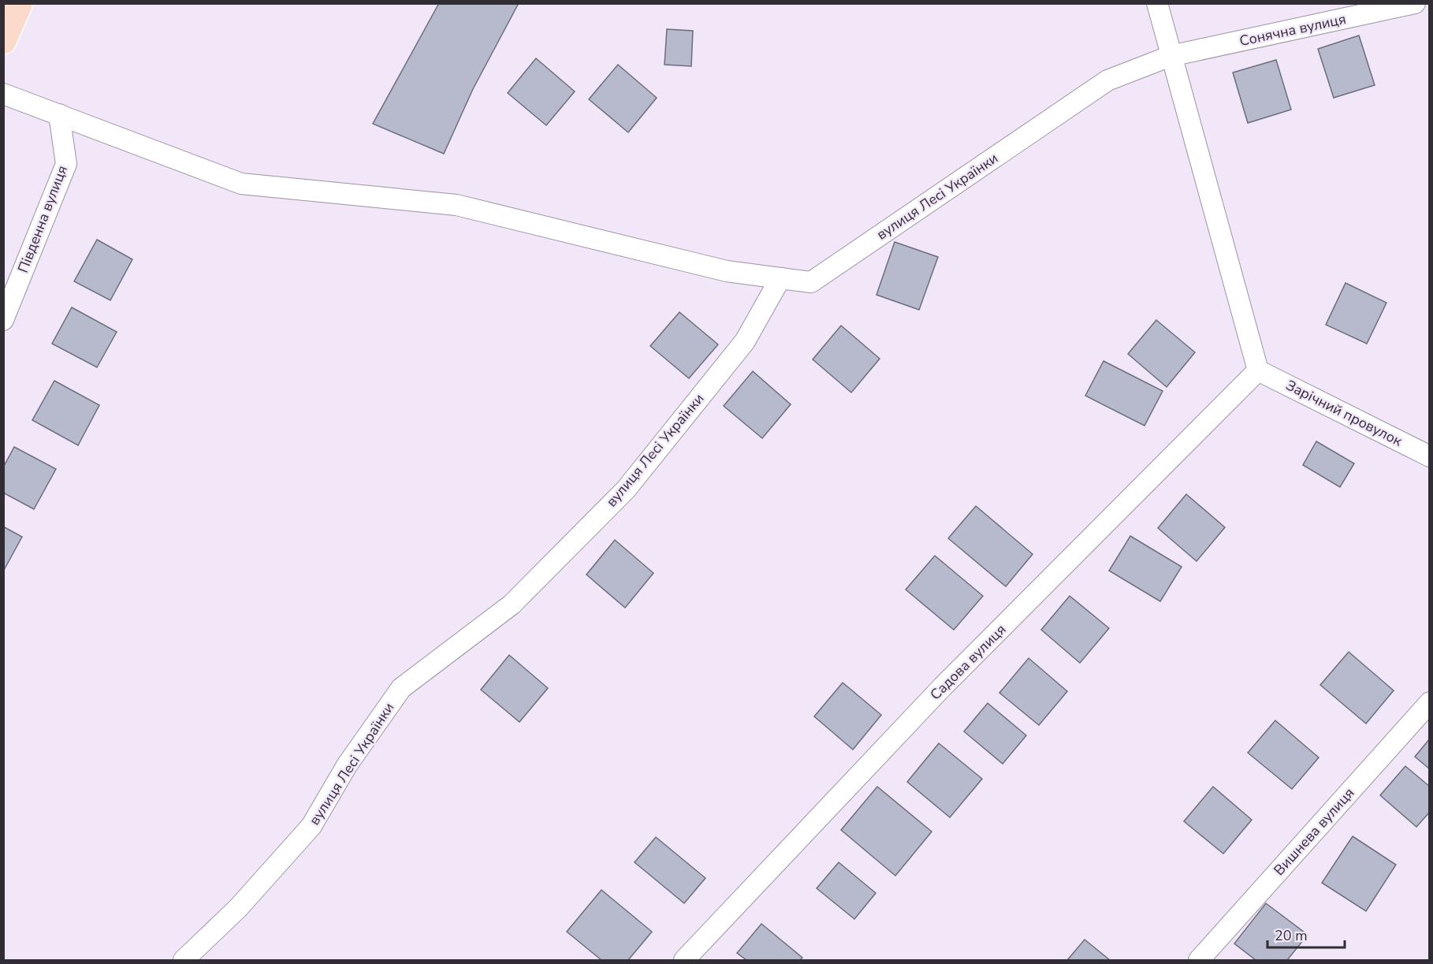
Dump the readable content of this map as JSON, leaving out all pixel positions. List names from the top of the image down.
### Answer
{
  "streets": {
    "street": [
      "Сонячна вулиця",
      "вулиця Лесі Українки",
      "Південна вулиця",
      "Зарічний провулок",
      "Садова вулиця",
      "Вишнева вулиця"
    ]
  },
  "crossings": [
    ["Сонячна вулиця", "вулиця Лесі Українки"],
    ["Зарічний провулок", "Садова вулиця"]
  ],
  "scale_bar": "20 m"
}
